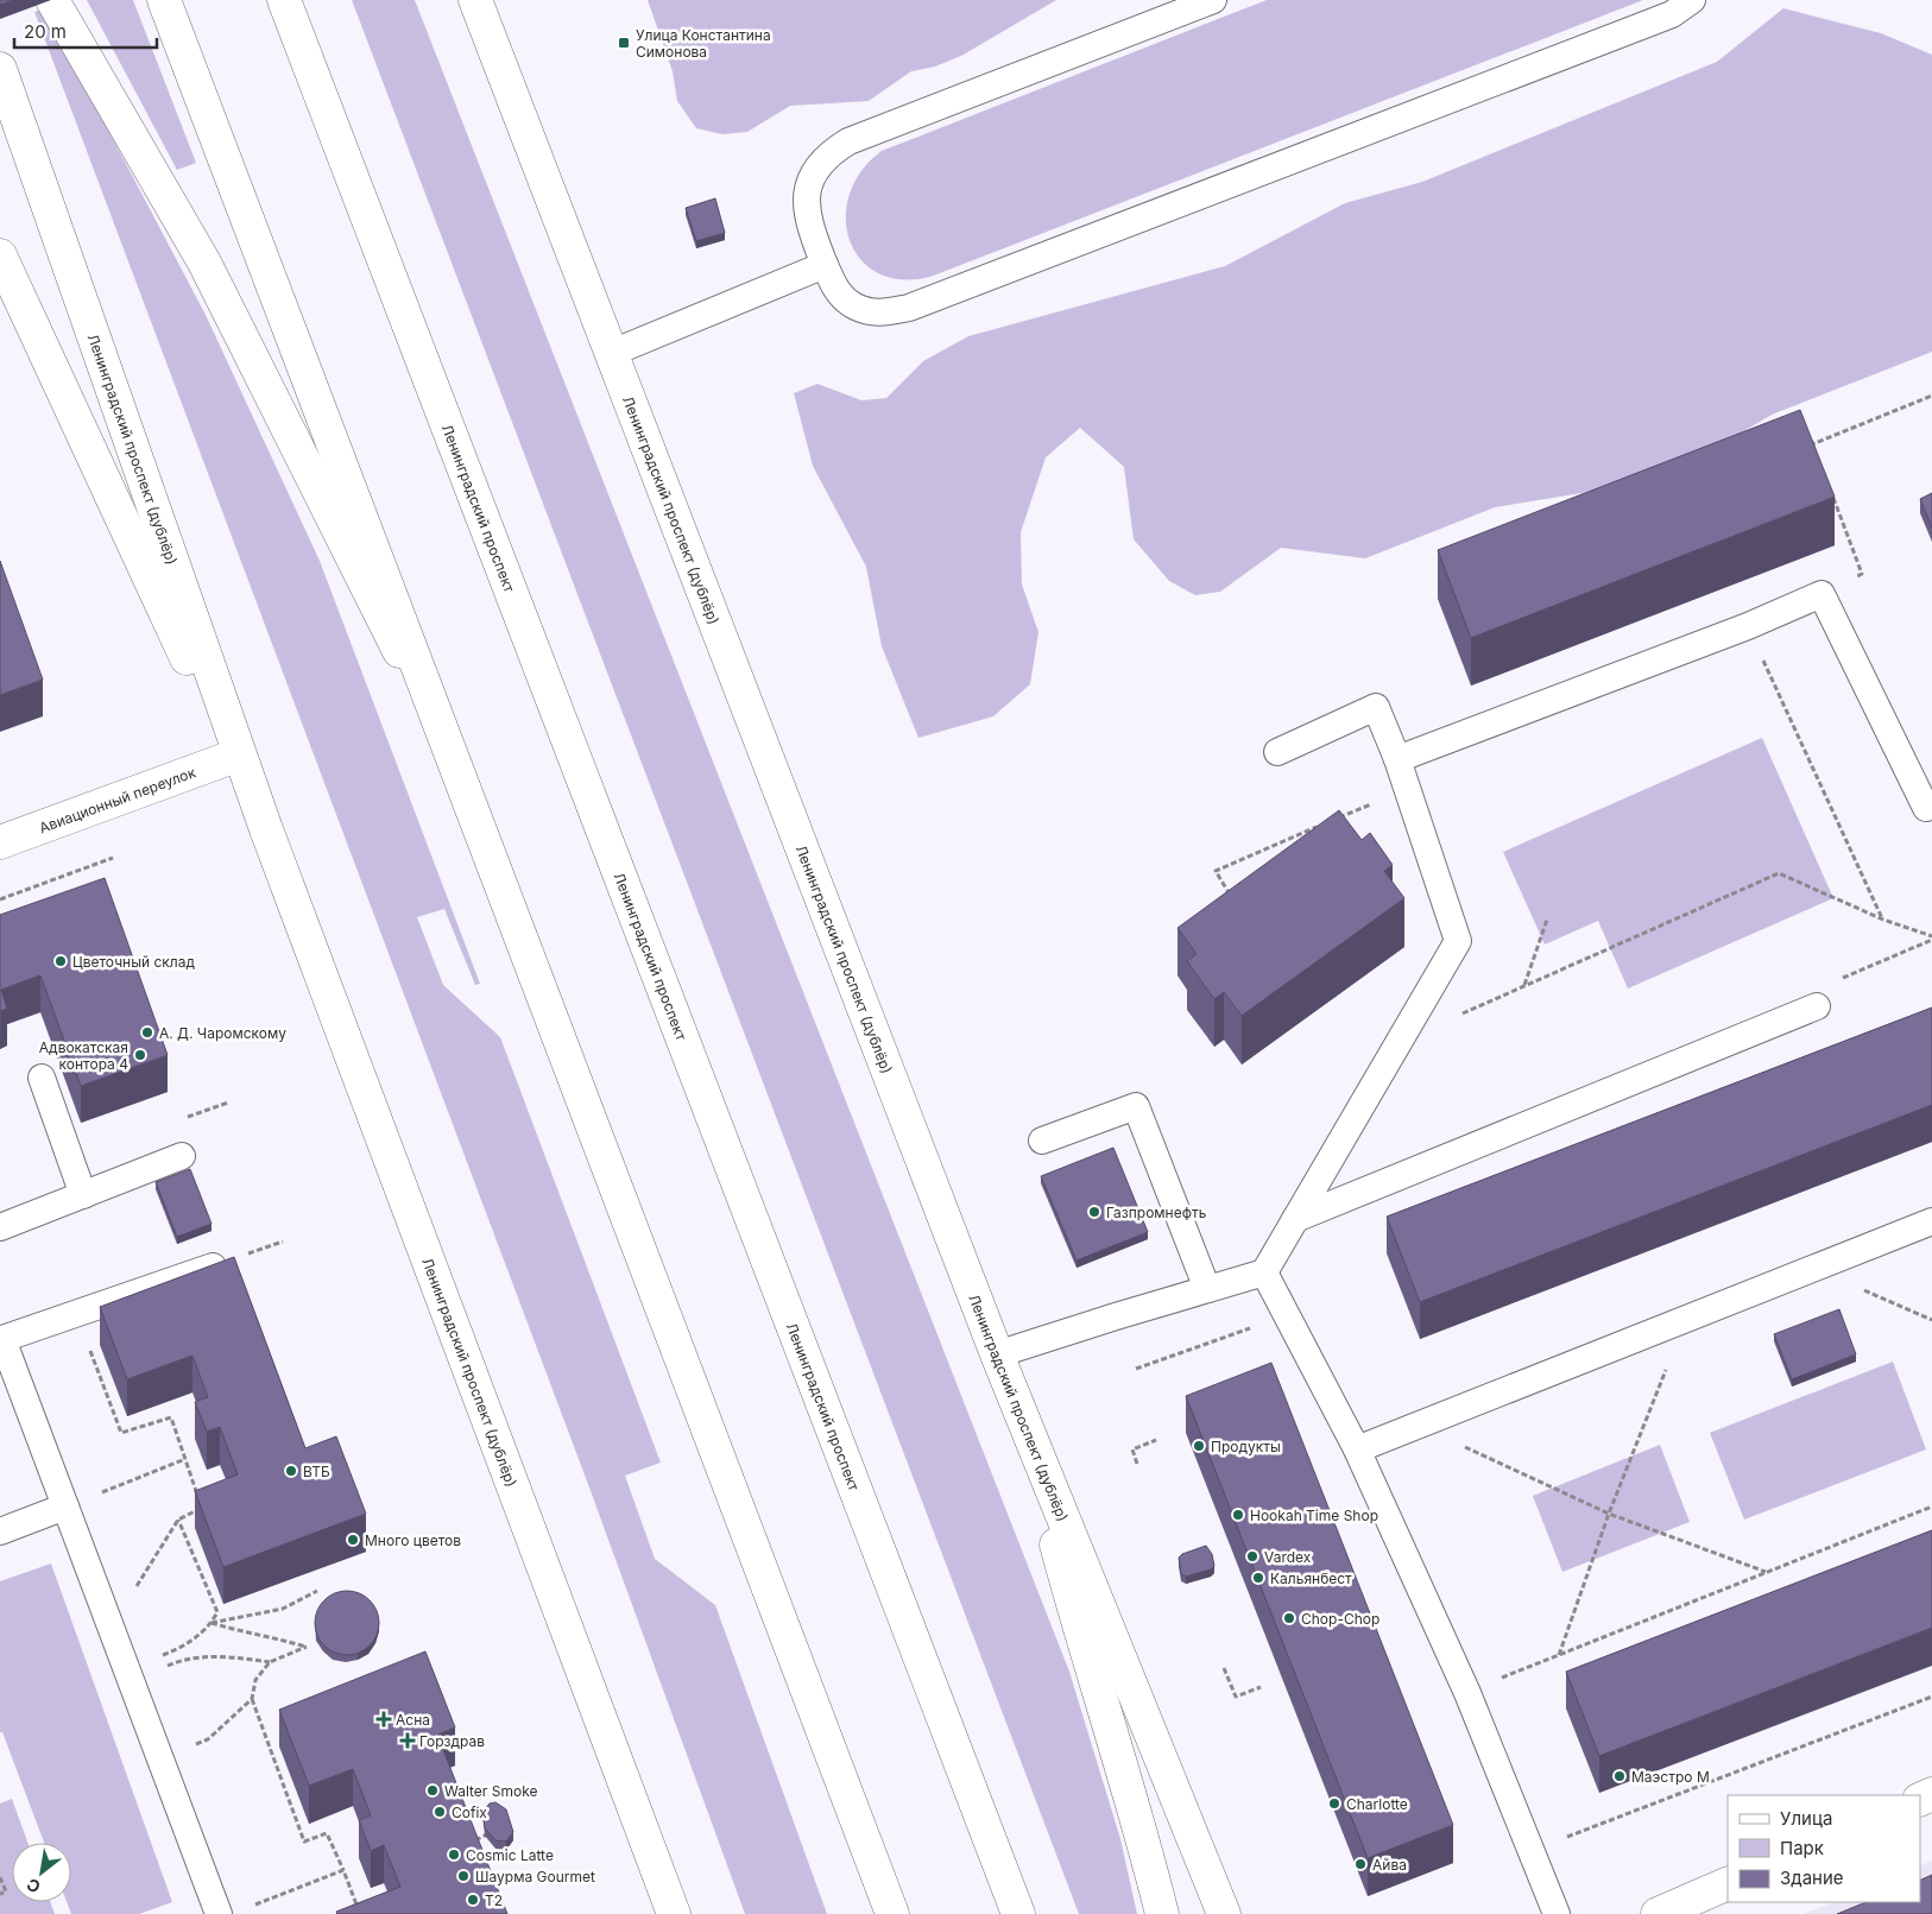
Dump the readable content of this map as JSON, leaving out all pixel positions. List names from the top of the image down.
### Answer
{
  "streets": {
    "main road": ["Ленинградский проспект (дублёр)", "Ленинградский проспект", "Авиационный переулок"]
  },
  "crossings": [
    ["Ленинградский проспект (дублёр)", "Авиационный переулок"]
  ],
  "places": {
    "transit": ["Улица Константина Симонова"],
    "other": [
      "Цветочный склад",
      "А. Д. Чаромскому",
      "Адвокатская контора 4",
      "Газпромнефть",
      "Продукты",
      "ВТБ",
      "Hookah Time Shop",
      "Много цветов",
      "Vardex",
      "Кальянбест",
      "Chop-Chop",
      "Маэстро М",
      "Walter Smoke",
      "Charlotte",
      "Cofix",
      "Cosmic Latte",
      "Айва",
      "Шаурма Gourmet",
      "T2"
    ],
    "health": ["Асна", "Горздрав"]
  },
  "legend": ["Улица", "Парк", "Здание"],
  "scale_bar": "20 m",
  "north": "bottom left"
}
